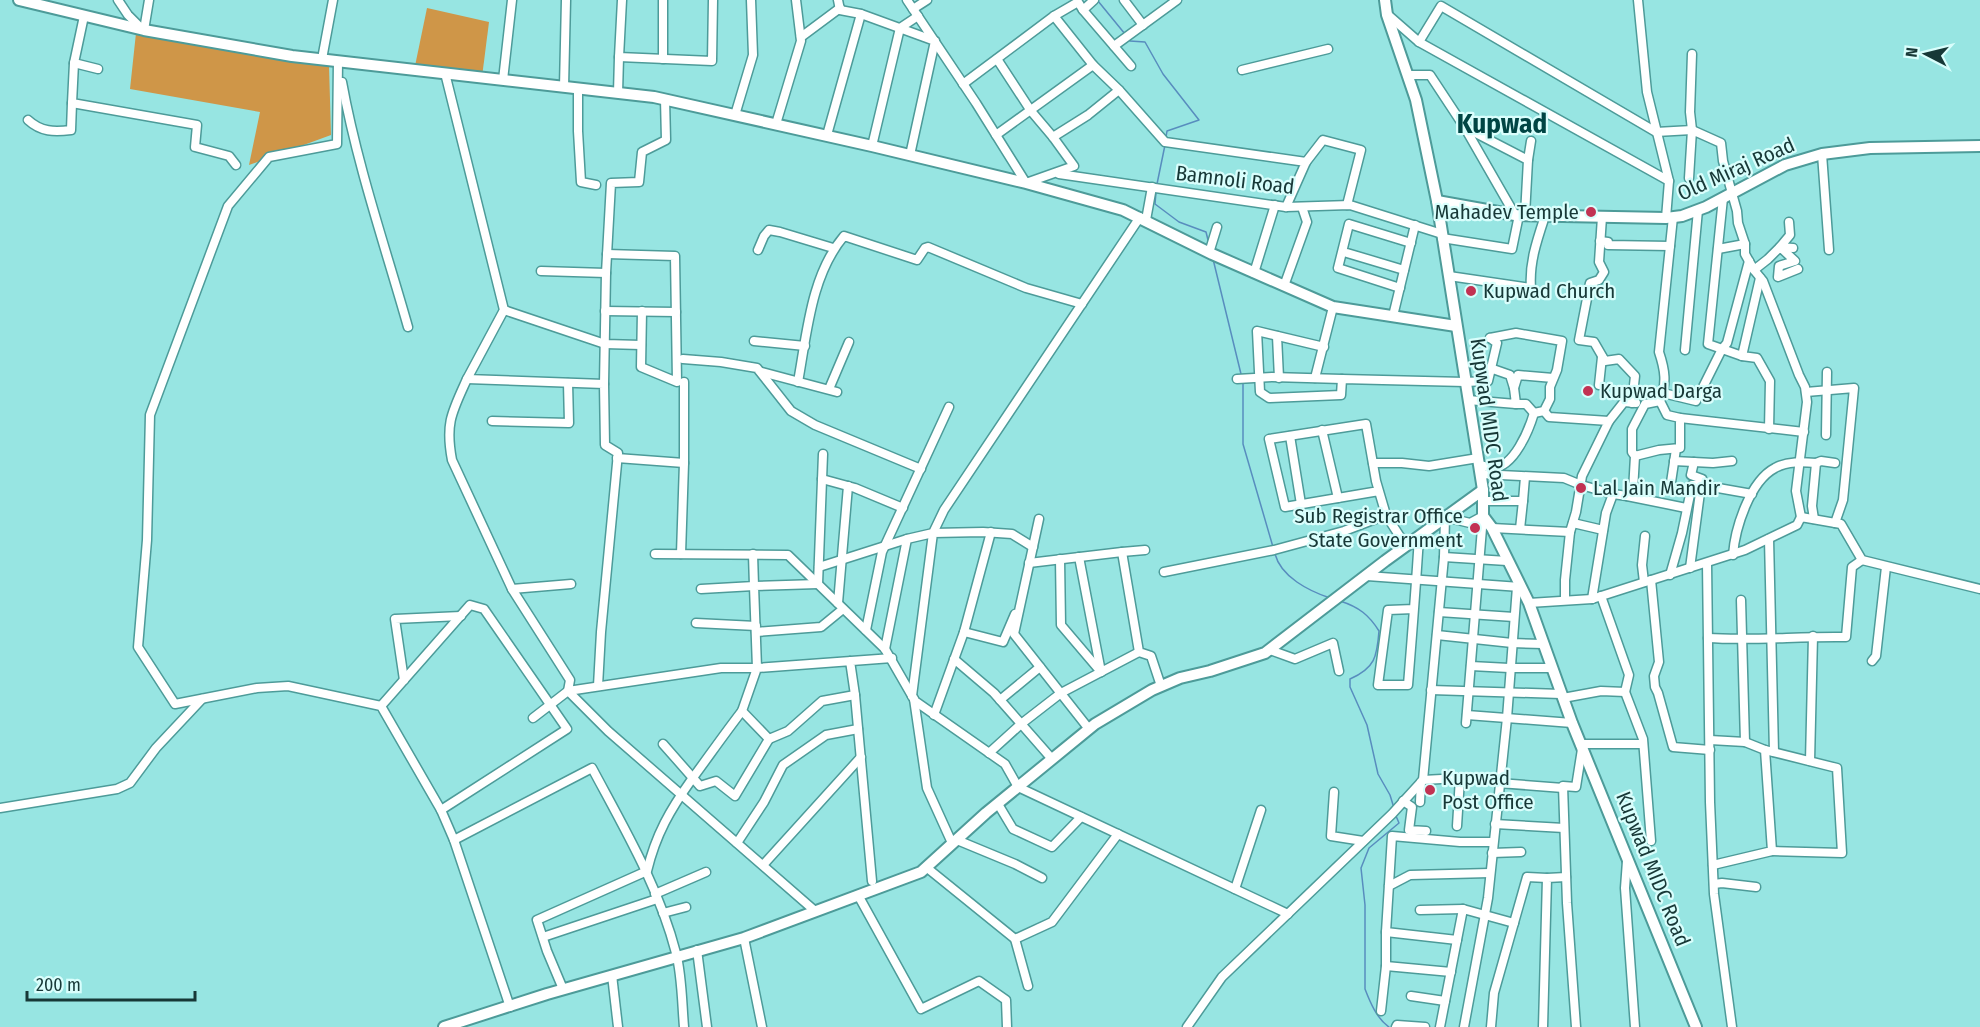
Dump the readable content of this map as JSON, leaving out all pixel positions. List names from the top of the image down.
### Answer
{
  "streets": {
    "main road": ["Old Miraj Road", "Kupwad MIDC Road"],
    "street": ["Bamnoli Road"]
  },
  "crossings": [
    ["Old Miraj Road", "Bamnoli Road"],
    ["Old Miraj Road", "Kupwad MIDC Road"],
    ["Bamnoli Road", "Kupwad MIDC Road"]
  ],
  "districts": ["Kupwad"],
  "places": [
    "Mahadev Temple",
    "Kupwad Church",
    "Kupwad Darga",
    "Lal Jain Mandir",
    "Sub Registrar Office State Government",
    "Kupwad Post Office"
  ],
  "scale_bar": "200 m",
  "north": "left"
}
